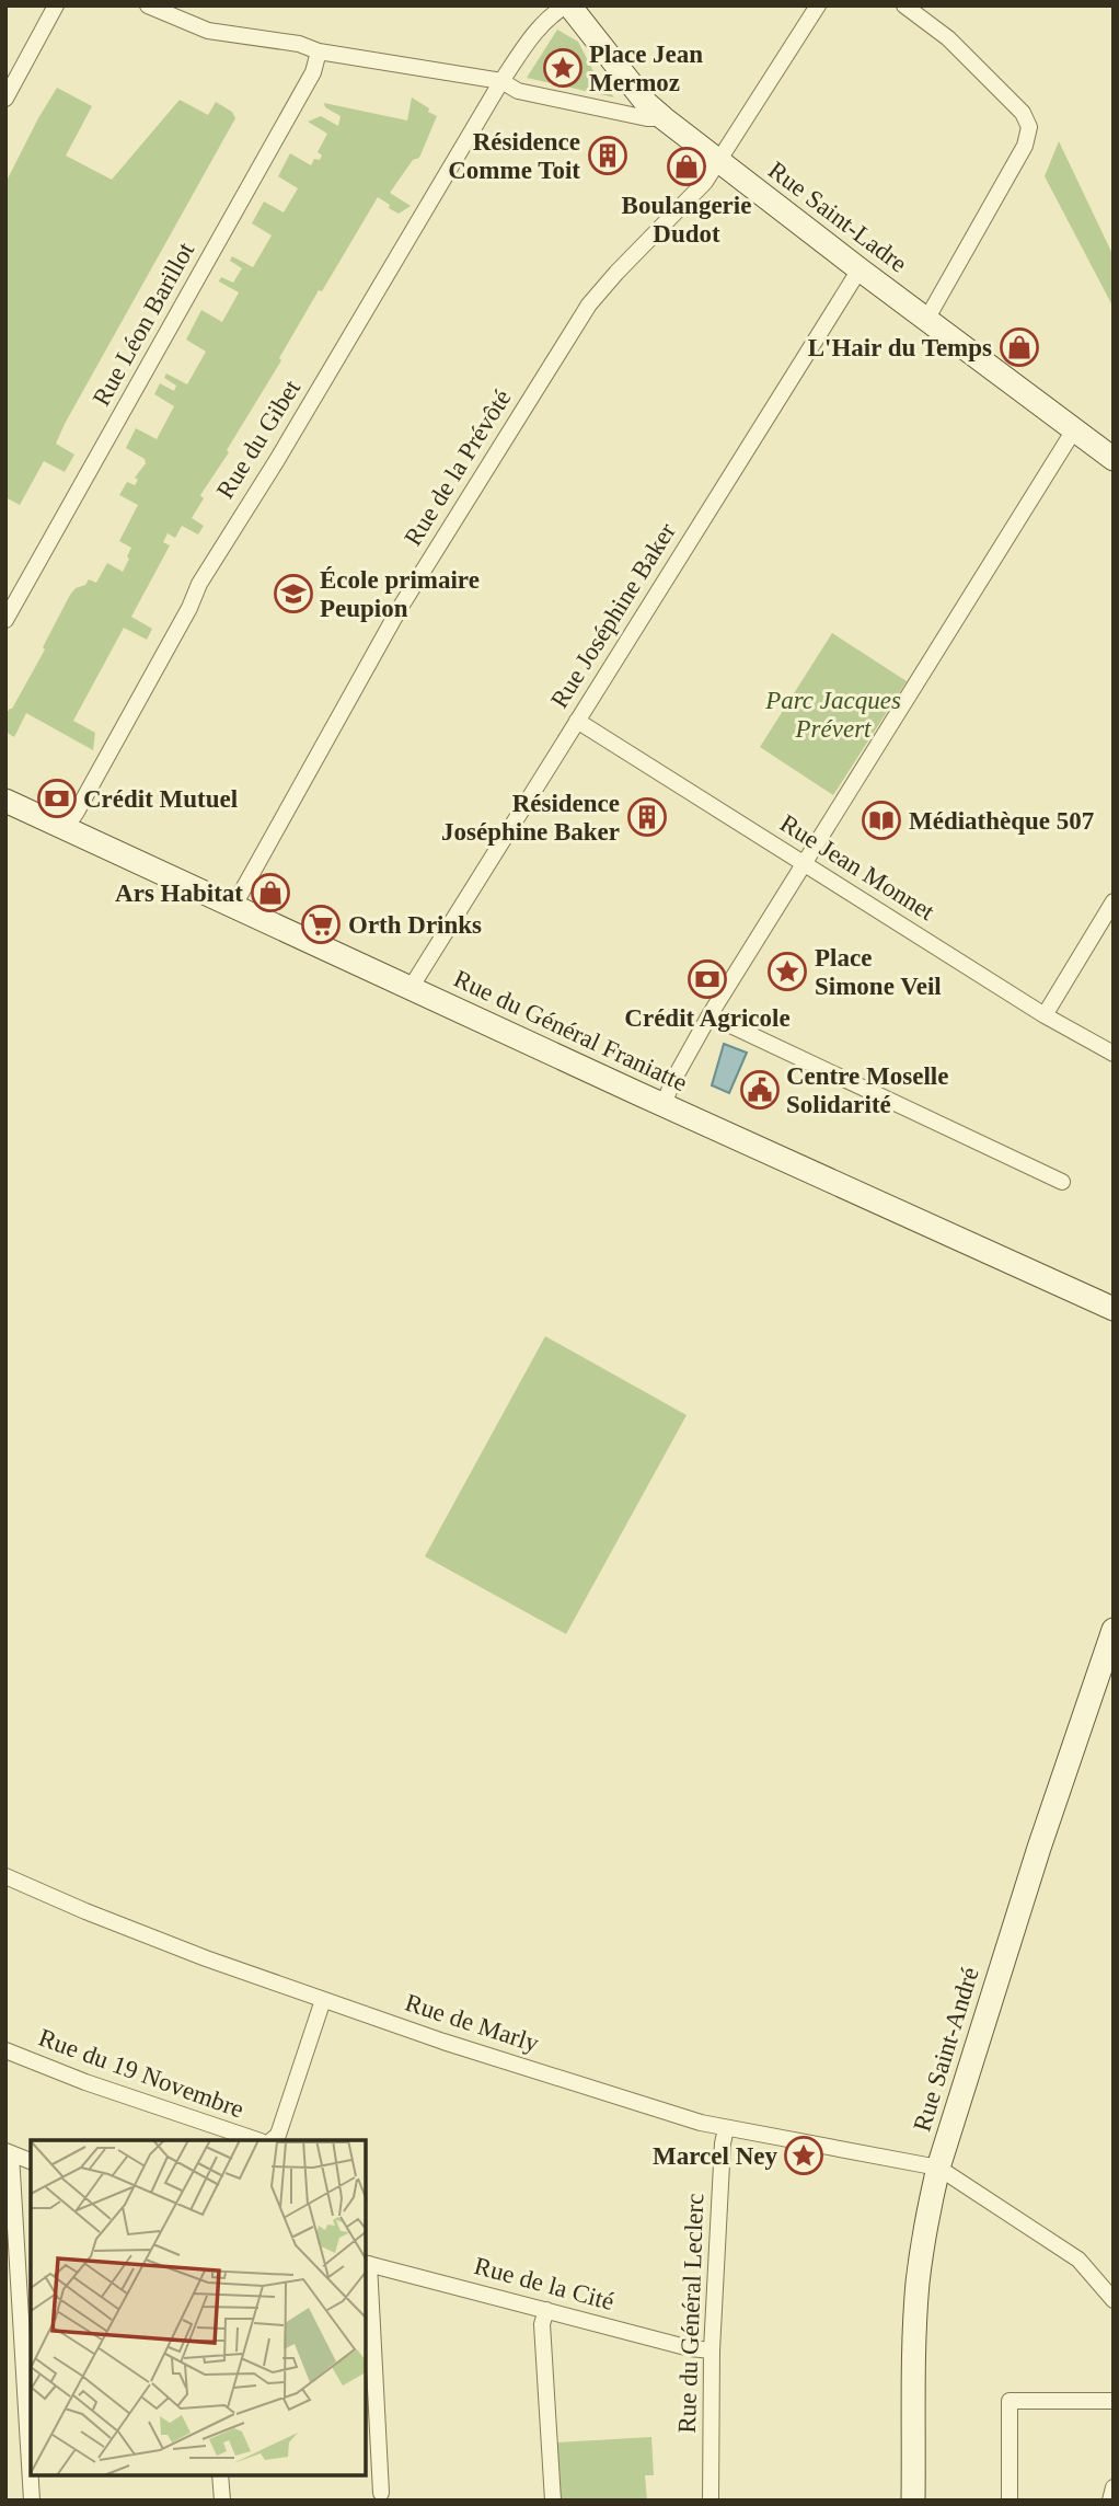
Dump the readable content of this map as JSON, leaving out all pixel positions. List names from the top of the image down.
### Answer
{
  "streets": {
    "street": [
      "Rue Saint-Ladre",
      "Rue Léon Barillot",
      "Rue du Gibet",
      "Rue de la Prévôté",
      "Rue Joséphine Baker",
      "Rue Jean Monnet",
      "Rue du Général Franiatte",
      "Rue de Marly",
      "Rue Saint-André",
      "Rue du 19 Novembre",
      "Rue de la Cité",
      "Rue du Général Leclerc"
    ]
  },
  "crossings": [
    ["Rue Saint-Ladre", "Rue de la Prévôté"],
    ["Rue Saint-Ladre", "Rue Joséphine Baker"],
    ["Rue du Gibet", "Rue du Général Franiatte"],
    ["Rue de la Prévôté", "Rue du Général Franiatte"],
    ["Rue Joséphine Baker", "Rue Jean Monnet"],
    ["Rue Joséphine Baker", "Rue du Général Franiatte"],
    ["Rue de Marly", "Rue Saint-André"],
    ["Rue de Marly", "Rue du 19 Novembre"],
    ["Rue de Marly", "Rue du Général Leclerc"],
    ["Rue de la Cité", "Rue du Général Leclerc"]
  ],
  "parks": ["Parc Jacques Prévert"],
  "places": {
    "place": ["Place Jean Mermoz", "Place Simone Veil", "Marcel Ney"],
    "building": ["Résidence Comme Toit", "Résidence Joséphine Baker"],
    "shop": ["Boulangerie Dudot", "L'Hair du Temps", "Ars Habitat"],
    "school or university": ["École primaire Peupion"],
    "bank": ["Crédit Mutuel", "Crédit Agricole"],
    "library": ["Médiathèque 507"],
    "supermarket": ["Orth Drinks"],
    "public building": ["Centre Moselle Solidarité"]
  }
}
